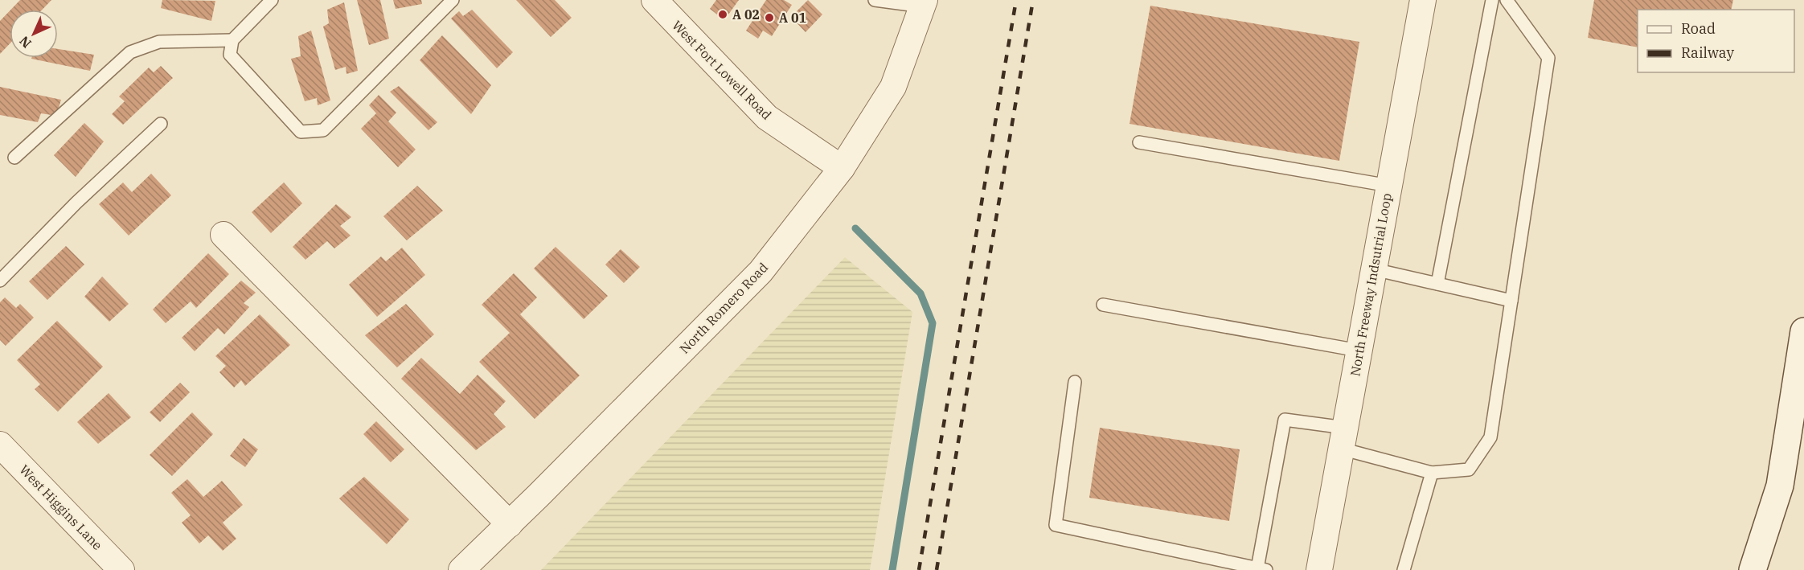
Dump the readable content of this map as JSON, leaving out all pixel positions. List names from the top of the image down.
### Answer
{
  "streets": {
    "street": [
      "West Fort Lowell Road",
      "North Freeway Indsutrial Loop",
      "North Romero Road",
      "West Higgins Lane"
    ]
  },
  "crossings": [
    ["West Fort Lowell Road", "North Romero Road"]
  ],
  "places": ["A 02", "A 01"],
  "legend": ["Road", "Railway"],
  "north": "bottom left"
}
